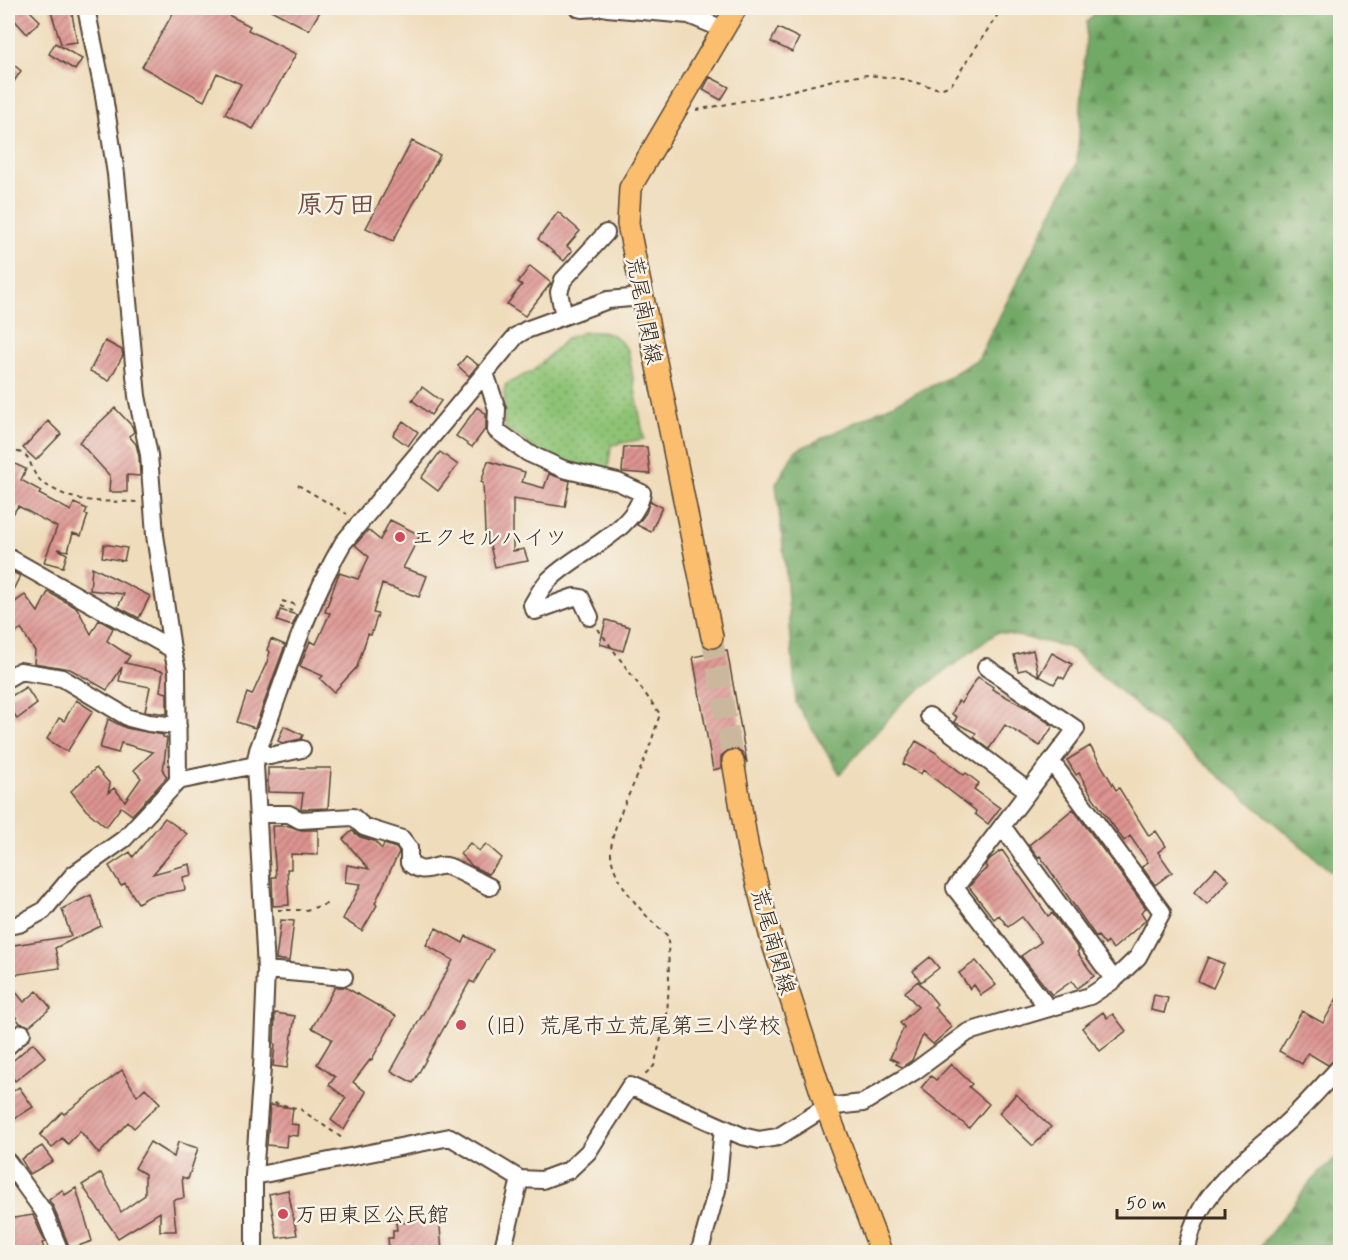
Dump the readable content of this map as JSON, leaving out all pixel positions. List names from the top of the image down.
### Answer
{
  "streets": {
    "main road": ["荒尾南関線"]
  },
  "districts": ["原万田"],
  "places": ["エクセルハイツ", "（旧）荒尾市立荒尾第三小学校", "万田東区公民館"],
  "scale_bar": "50 m"
}
